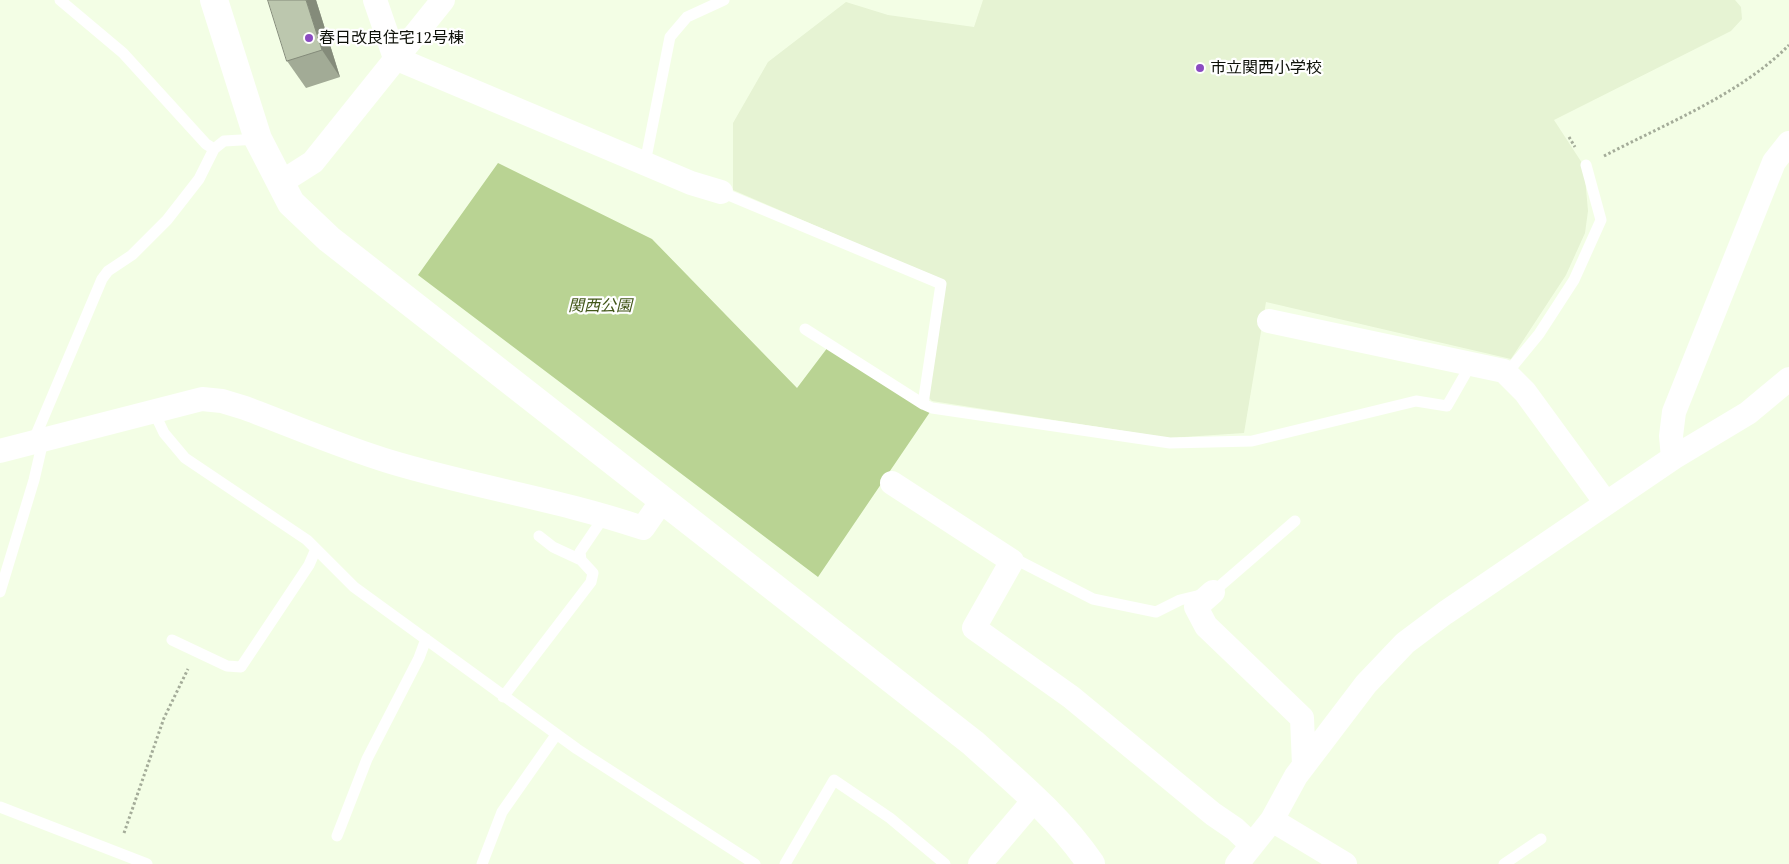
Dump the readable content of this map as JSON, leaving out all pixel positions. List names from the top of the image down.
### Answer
{
  "parks": ["関西公園"],
  "places": ["春日改良住宅12号棟", "市立関西小学校"]
}
